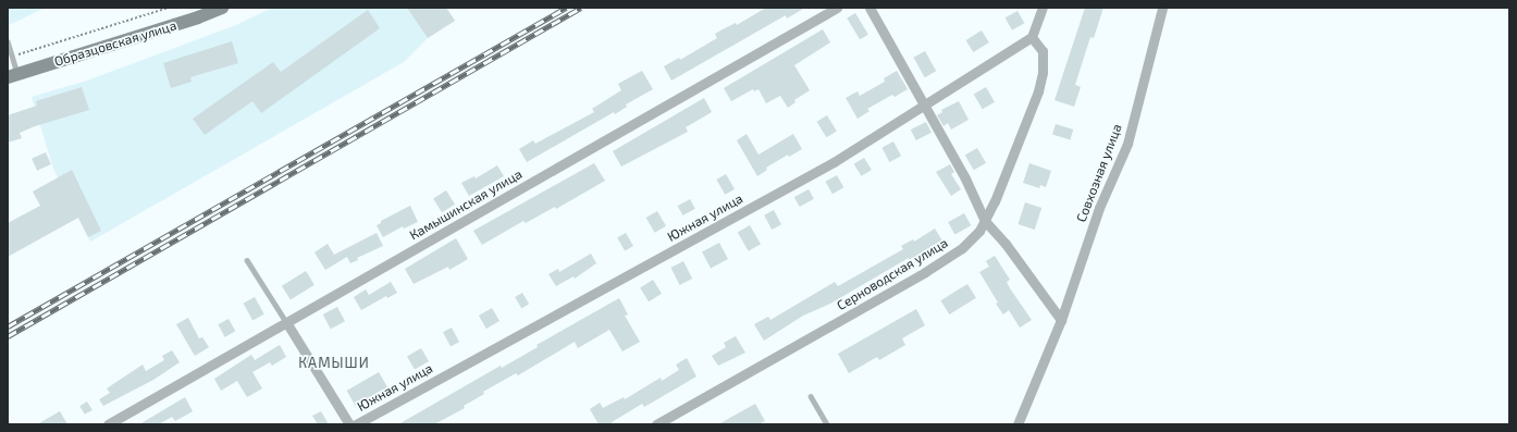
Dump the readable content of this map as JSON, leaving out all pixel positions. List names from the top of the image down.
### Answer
{
  "streets": {
    "main road": ["Образцовская улица"],
    "street": [
      "Совхозная улица",
      "Камышинская улица",
      "Южная улица",
      "Серноводская улица"
    ]
  },
  "crossings": [
    ["Южная улица", "Серноводская улица"]
  ],
  "districts": ["КАМЫШИ"]
}
